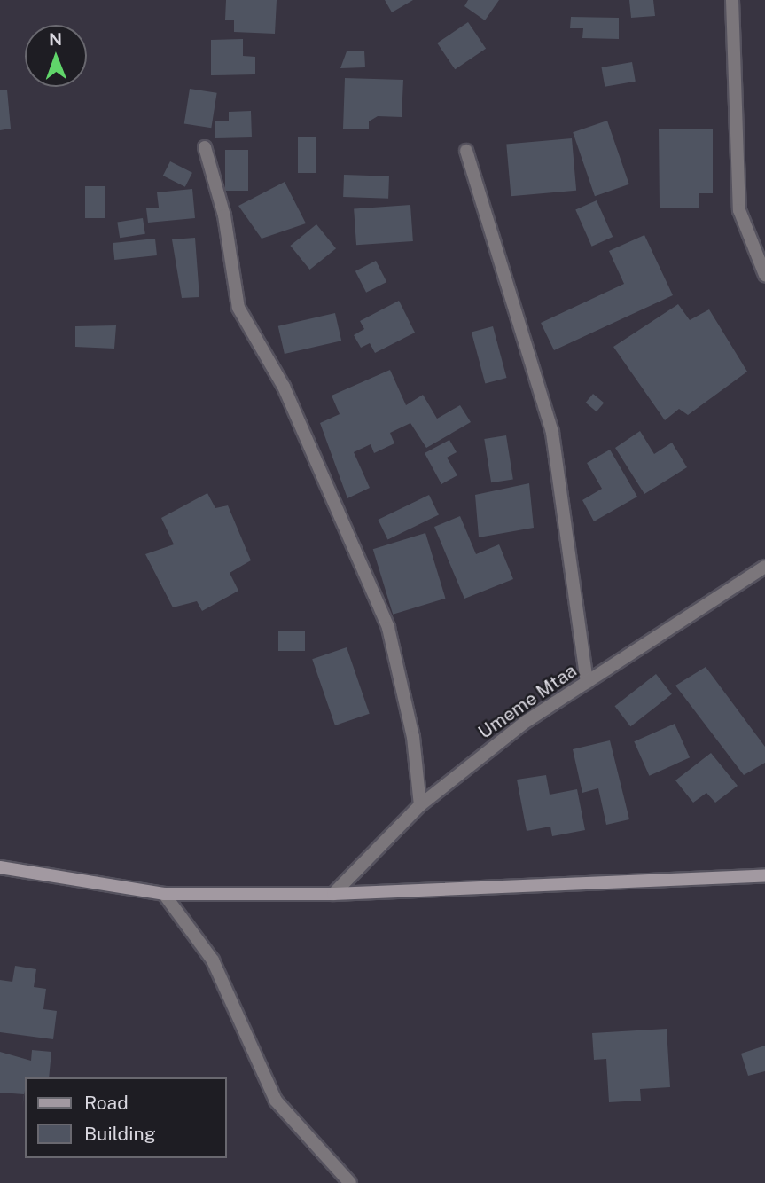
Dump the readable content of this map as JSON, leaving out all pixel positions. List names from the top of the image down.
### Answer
{
  "streets": {
    "street": ["Umeme Mtaa"]
  },
  "legend": ["Road", "Building"],
  "north": "top"
}
